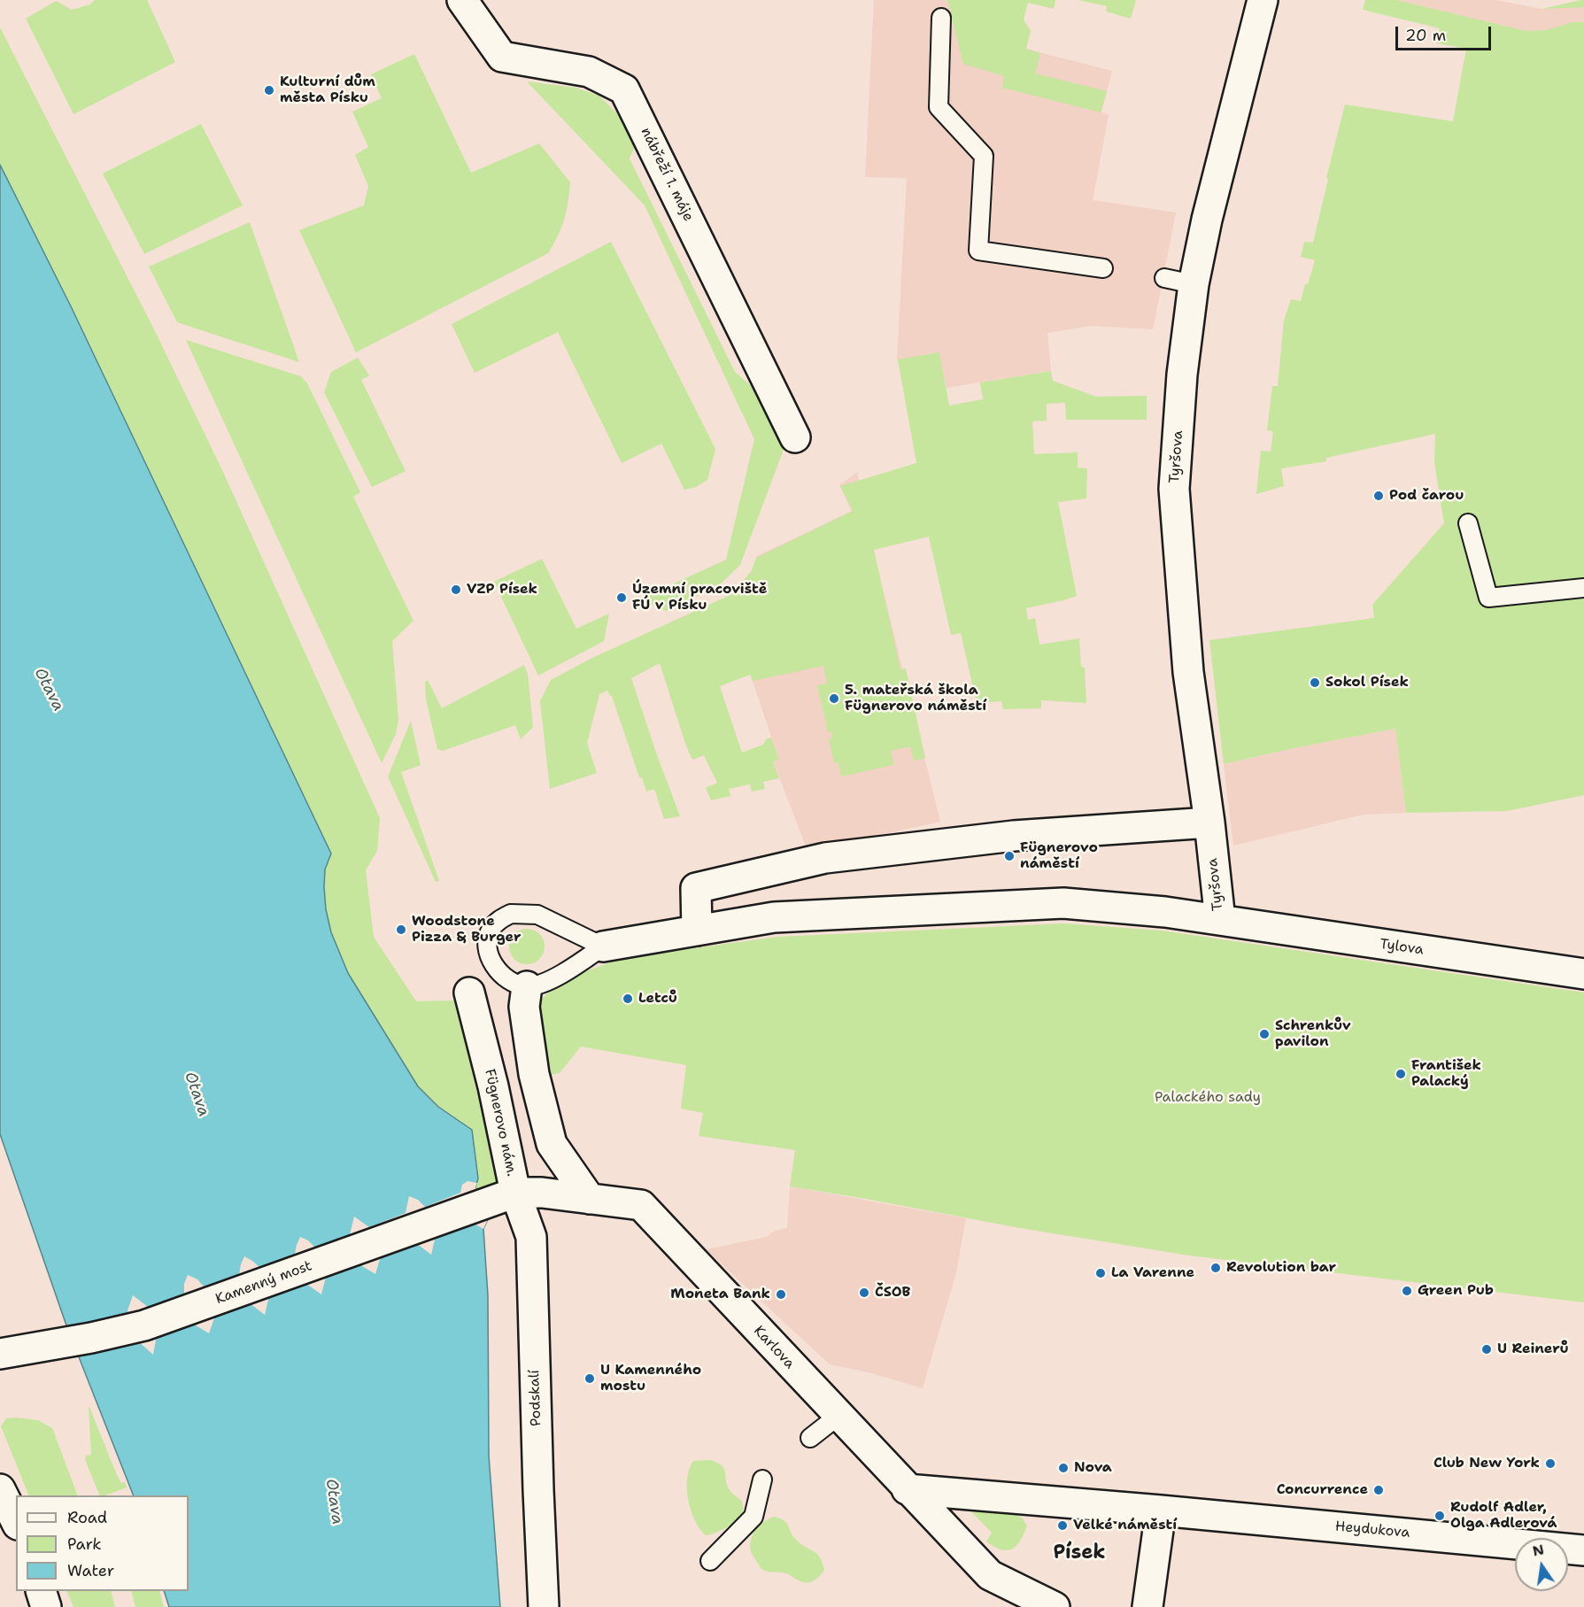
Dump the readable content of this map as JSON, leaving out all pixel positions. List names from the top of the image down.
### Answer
{
  "streets": {
    "street": [
      "nábřeží 1. máje",
      "Tyršova",
      "Tylova",
      "Fügnerovo nám.",
      "Kamenný most",
      "Karlova",
      "Podskalí",
      "Heydukova"
    ]
  },
  "crossings": [
    ["Tyršova", "Tylova"],
    ["Fügnerovo nám.", "Kamenný most"],
    ["Fügnerovo nám.", "Karlova"],
    ["Fügnerovo nám.", "Podskalí"],
    ["Kamenný most", "Podskalí"]
  ],
  "districts": ["Písek"],
  "water": ["Otava"],
  "parks": ["Palackého sady"],
  "places": [
    "Kulturní dům města Písku",
    "Pod čarou",
    "VZP Písek",
    "Územní pracoviště FÚ v Písku",
    "Sokol Písek",
    "5. mateřská škola Fügnerovo náměstí",
    "Fügnerovo náměstí",
    "Woodstone Pizza & Burger",
    "Letců",
    "Schrenkův pavilon",
    "František Palacký",
    "Revolution bar",
    "La Varenne",
    "Green Pub",
    "ČSOB",
    "Moneta Bank",
    "U Reinerů",
    "U Kamenného mostu",
    "Club New York",
    "Nova",
    "Concurrence",
    "Rudolf Adler, Olga Adlerová",
    "Velké náměstí"
  ],
  "legend": ["Road", "Park", "Water"],
  "scale_bar": "20 m",
  "north": "top"
}
